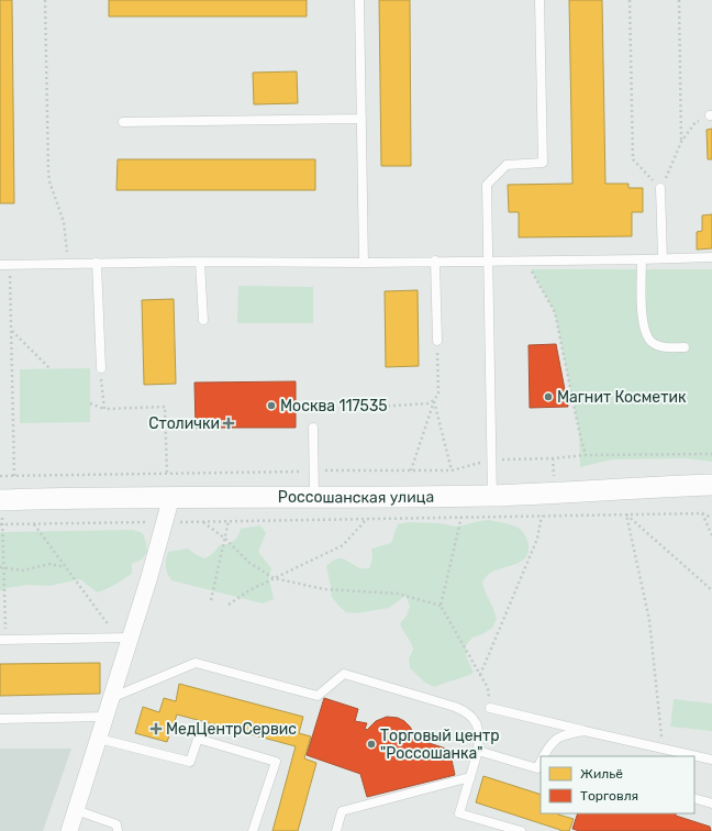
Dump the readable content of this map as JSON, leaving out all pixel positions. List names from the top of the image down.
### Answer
{
  "streets": {
    "street": ["Россошанская улица"]
  },
  "places": {
    "other": ["Магнит Косметик", "Москва 117535", "Торговый центр \"Россошанка\""],
    "health": ["Столички", "МедЦентрСервис"]
  },
  "legend": ["Жильё", "Торговля"]
}
